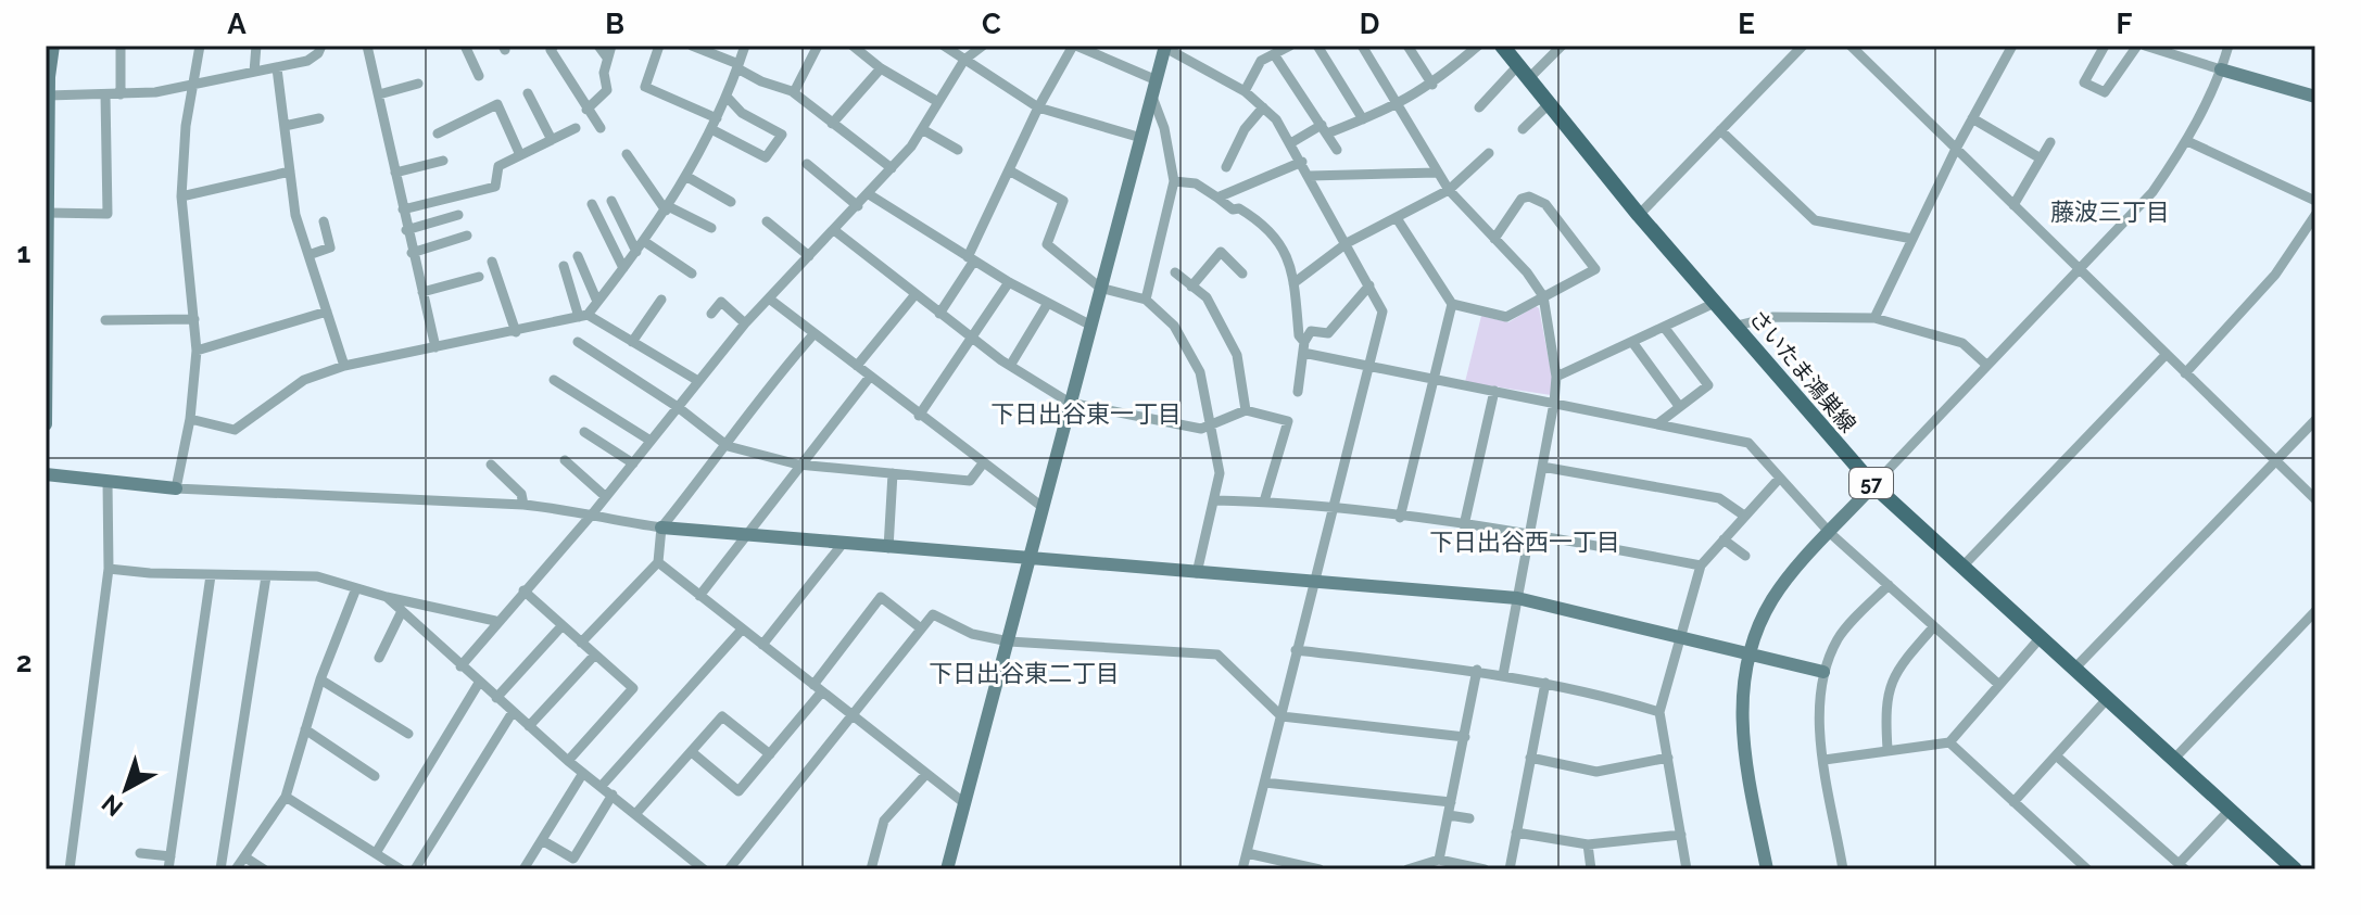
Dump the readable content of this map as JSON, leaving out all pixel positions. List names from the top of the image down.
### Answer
{
  "streets": {
    "main road": ["さいたま鴻巣線", "57"]
  },
  "districts": [
    "藤波三丁目",
    "下日出谷東一丁目",
    "下日出谷西一丁目",
    "下日出谷東二丁目"
  ],
  "north": "bottom left",
  "grid": {
    "columns": [
      "A",
      "B",
      "C",
      "D",
      "E",
      "F"
    ],
    "rows": ["1", "2"]
  }
}
